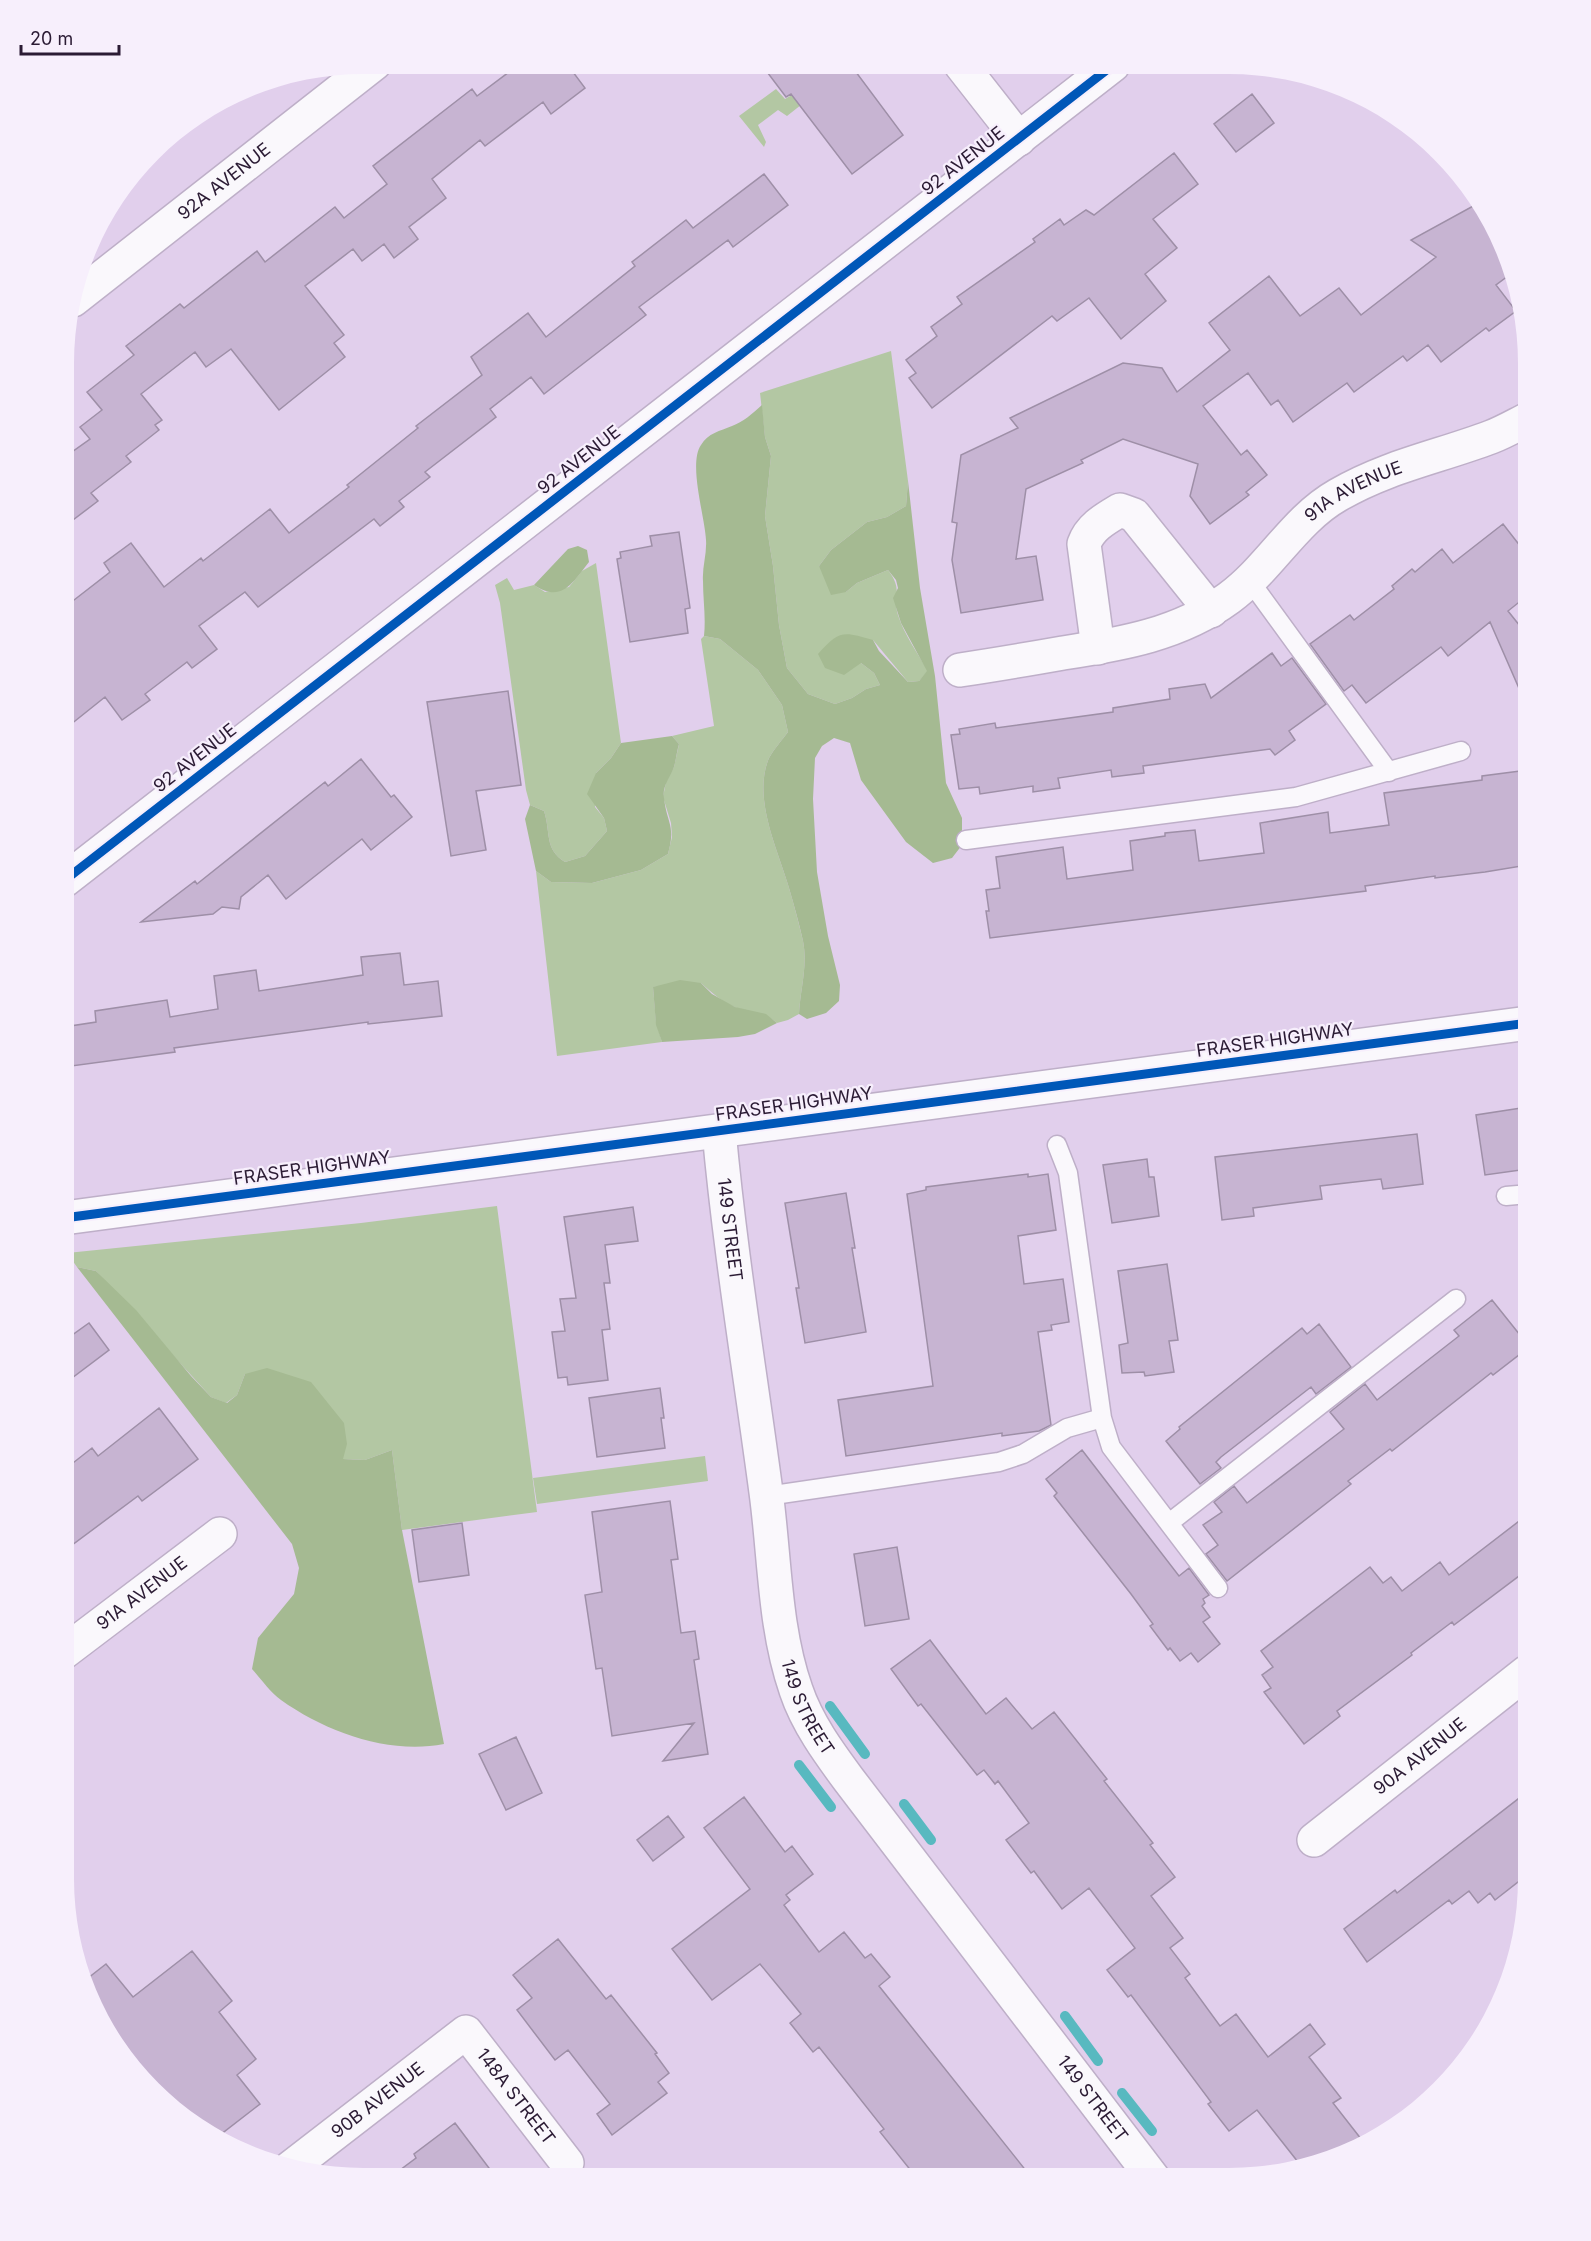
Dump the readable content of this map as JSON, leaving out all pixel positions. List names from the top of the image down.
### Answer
{
  "streets": {
    "street": [
      "92 AVENUE",
      "92A AVENUE",
      "91A AVENUE",
      "FRASER HIGHWAY",
      "149 STREET",
      "90A AVENUE",
      "148A STREET",
      "90B AVENUE"
    ]
  },
  "crossings": [
    ["FRASER HIGHWAY", "149 STREET"],
    ["148A STREET", "90B AVENUE"]
  ],
  "scale_bar": "20 m"
}
